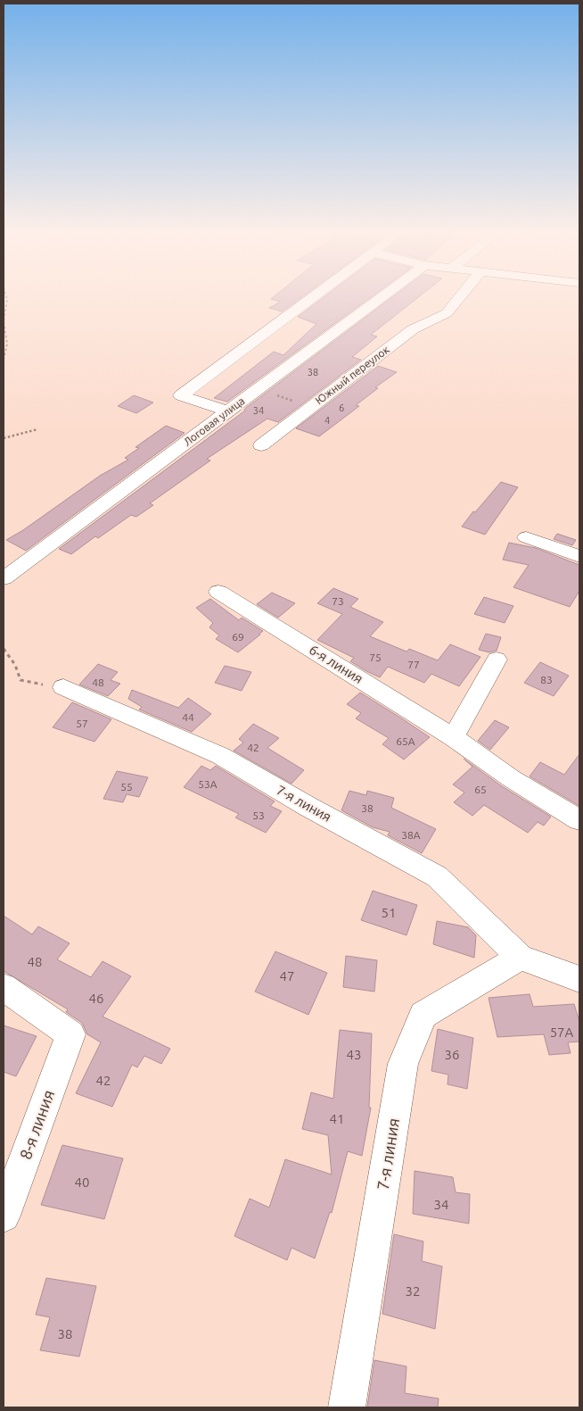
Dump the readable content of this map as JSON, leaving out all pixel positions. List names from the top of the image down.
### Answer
{
  "streets": {
    "street": [
      "Южный переулок",
      "Логовая улица",
      "6-я линия",
      "7-я линия",
      "8-я линия"
    ]
  },
  "house_numbers": [
    "38",
    "6",
    "34",
    "4",
    "73",
    "69",
    "75",
    "77",
    "83",
    "48",
    "44",
    "57",
    "65А",
    "42",
    "53А",
    "55",
    "65",
    "38",
    "53",
    "38А",
    "51",
    "48",
    "47",
    "46",
    "57А",
    "43",
    "36",
    "42",
    "41",
    "40",
    "34",
    "32",
    "38"
  ]
}
